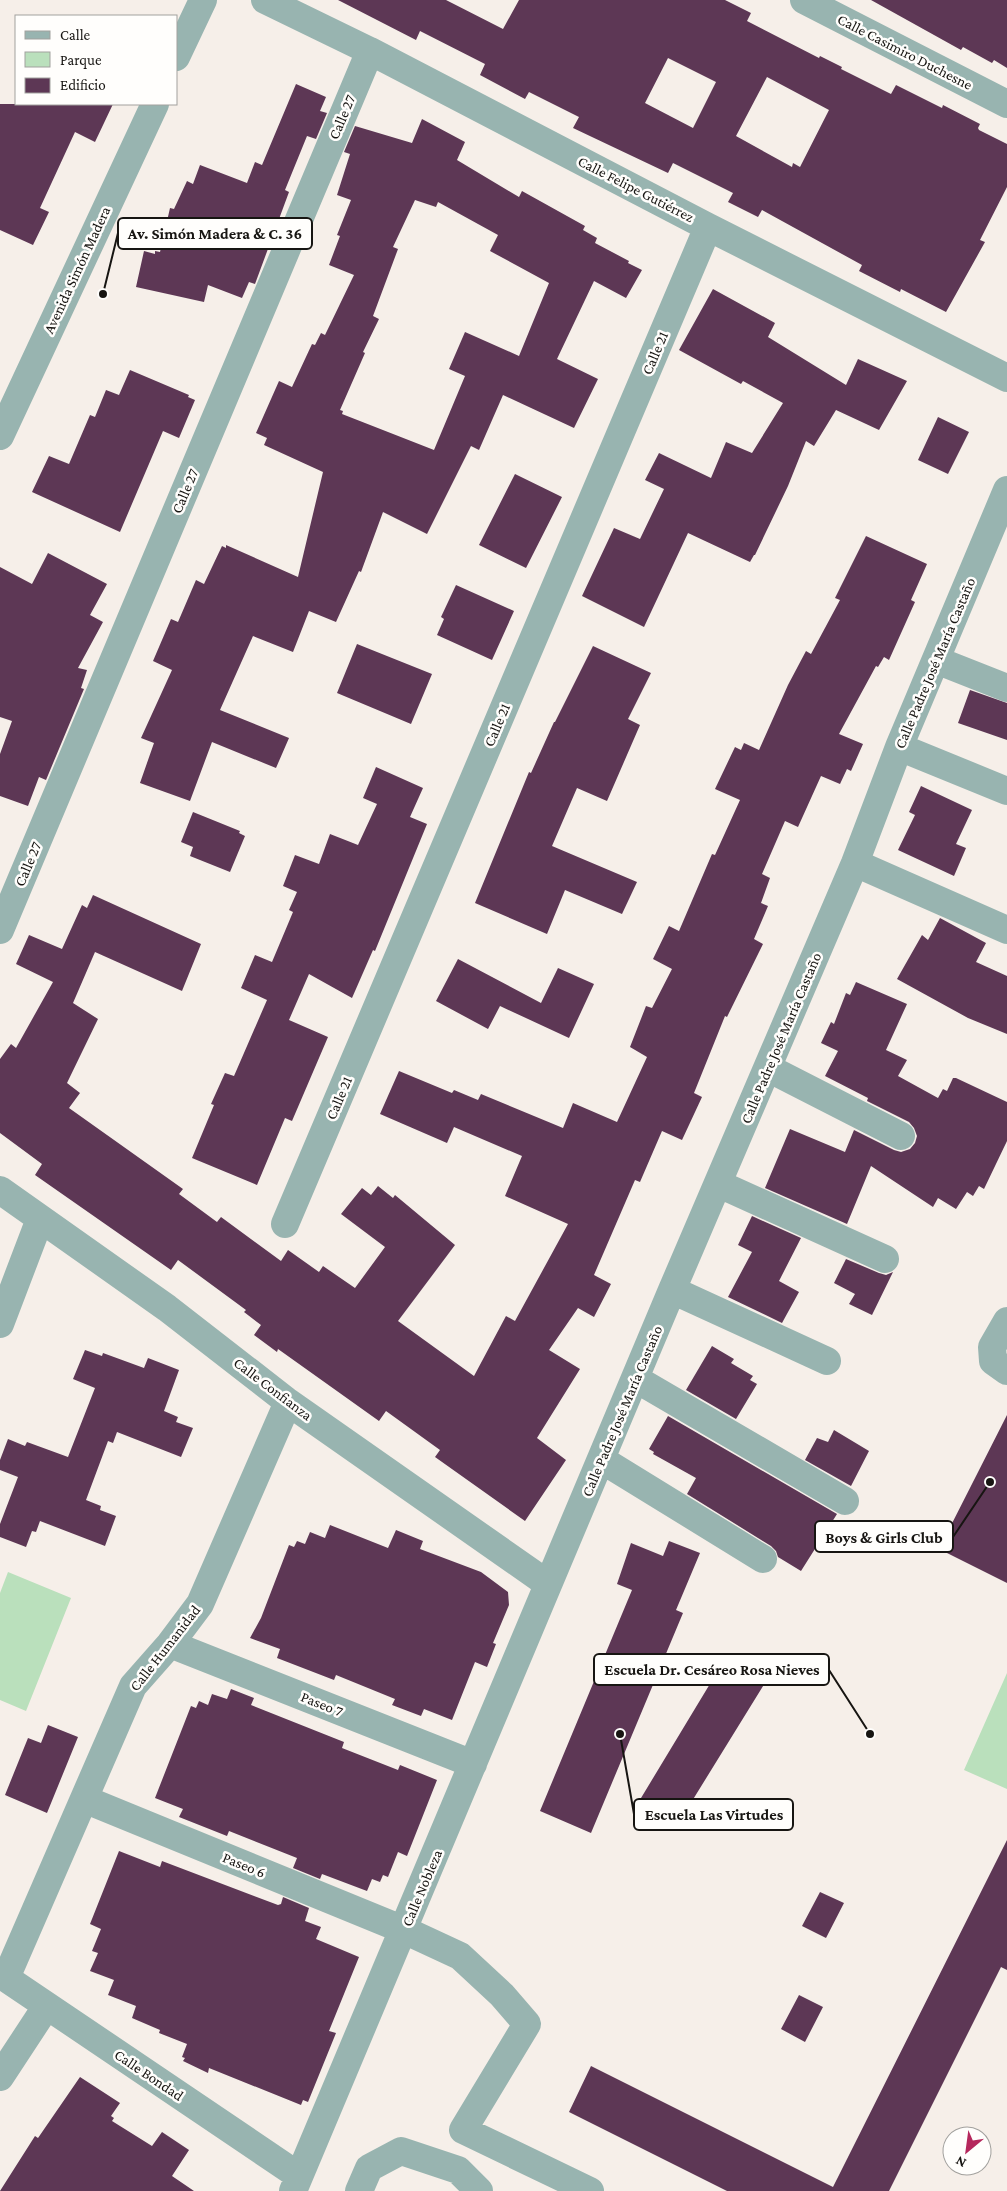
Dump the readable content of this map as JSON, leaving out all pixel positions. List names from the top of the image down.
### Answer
{
  "streets": {
    "street": [
      "Calle Casimiro Duchesne",
      "Calle 27",
      "Calle Felipe Gutiérrez",
      "Avenida Simón Madera",
      "Calle 21",
      "Calle Padre José María Castaño",
      "Calle Confianza",
      "Calle Humanidad",
      "Paseo 7",
      "Paseo 6",
      "Calle Nobleza",
      "Calle Bondad"
    ]
  },
  "crossings": [
    ["Calle 27", "Calle Felipe Gutiérrez"],
    ["Calle Felipe Gutiérrez", "Calle 21"],
    ["Calle Padre José María Castaño", "Calle Confianza"],
    ["Calle Padre José María Castaño", "Calle Nobleza"],
    ["Calle Confianza", "Calle Humanidad"],
    ["Calle Confianza", "Calle Nobleza"],
    ["Calle Humanidad", "Paseo 7"],
    ["Calle Humanidad", "Paseo 6"],
    ["Calle Humanidad", "Calle Bondad"],
    ["Paseo 7", "Calle Nobleza"],
    ["Paseo 6", "Calle Nobleza"],
    ["Calle Nobleza", "Calle Bondad"]
  ],
  "places": [
    "Av. Simón Madera & C. 36",
    "Boys & Girls Club",
    "Escuela Las Virtudes",
    "Escuela Dr. Cesáreo Rosa Nieves"
  ],
  "legend": ["Calle", "Parque", "Edificio"],
  "north": "bottom left"
}
